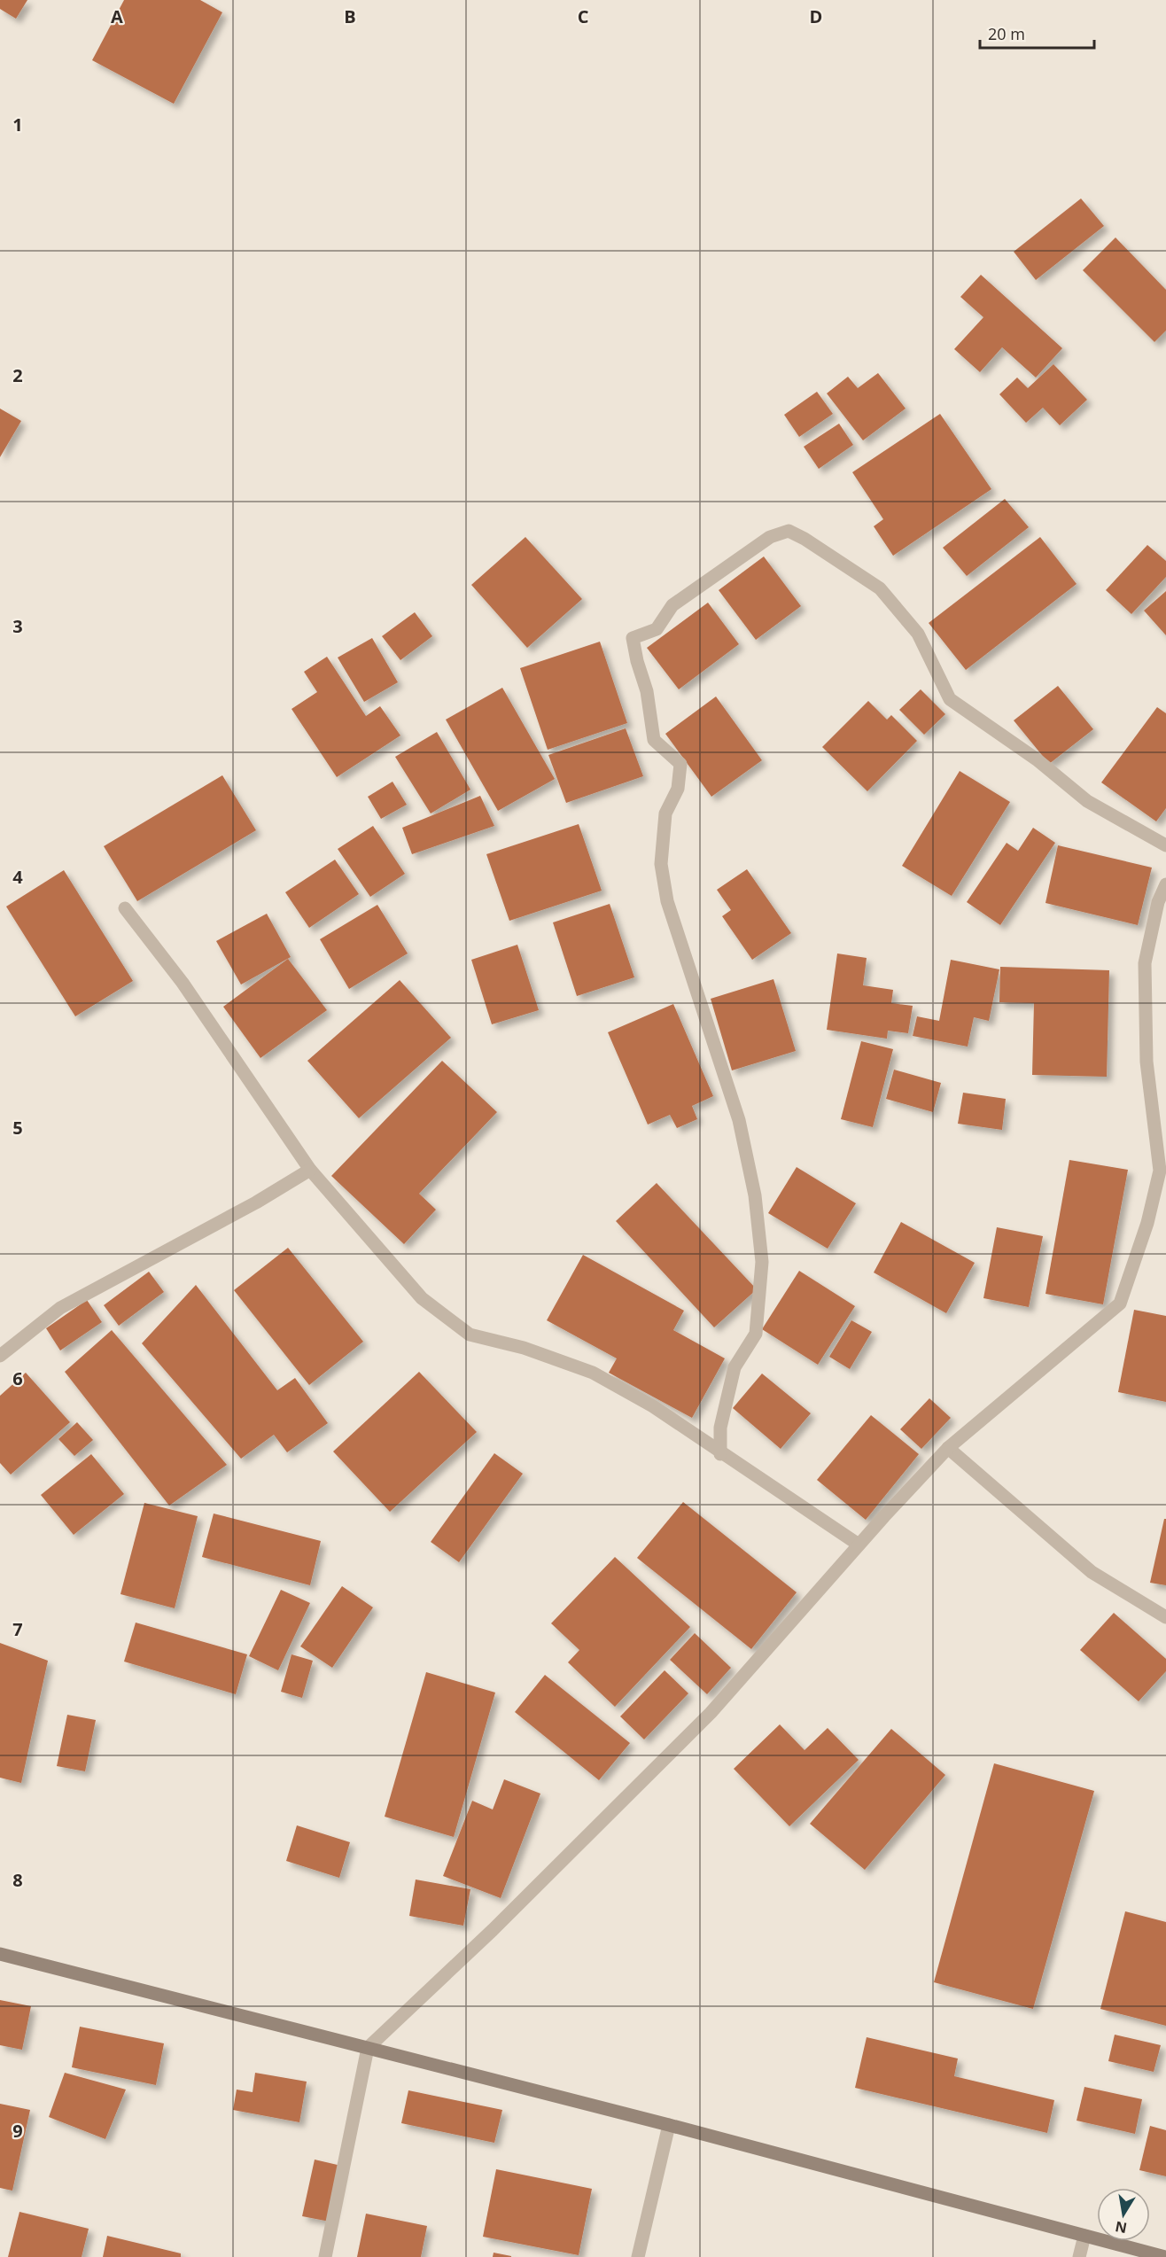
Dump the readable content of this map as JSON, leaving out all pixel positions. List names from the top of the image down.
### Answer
{
  "scale_bar": "20 m",
  "north": "bottom",
  "grid": {
    "columns": [
      "A",
      "B",
      "C",
      "D"
    ],
    "rows": [
      "1",
      "2",
      "3",
      "4",
      "5",
      "6",
      "7",
      "8",
      "9"
    ]
  }
}
